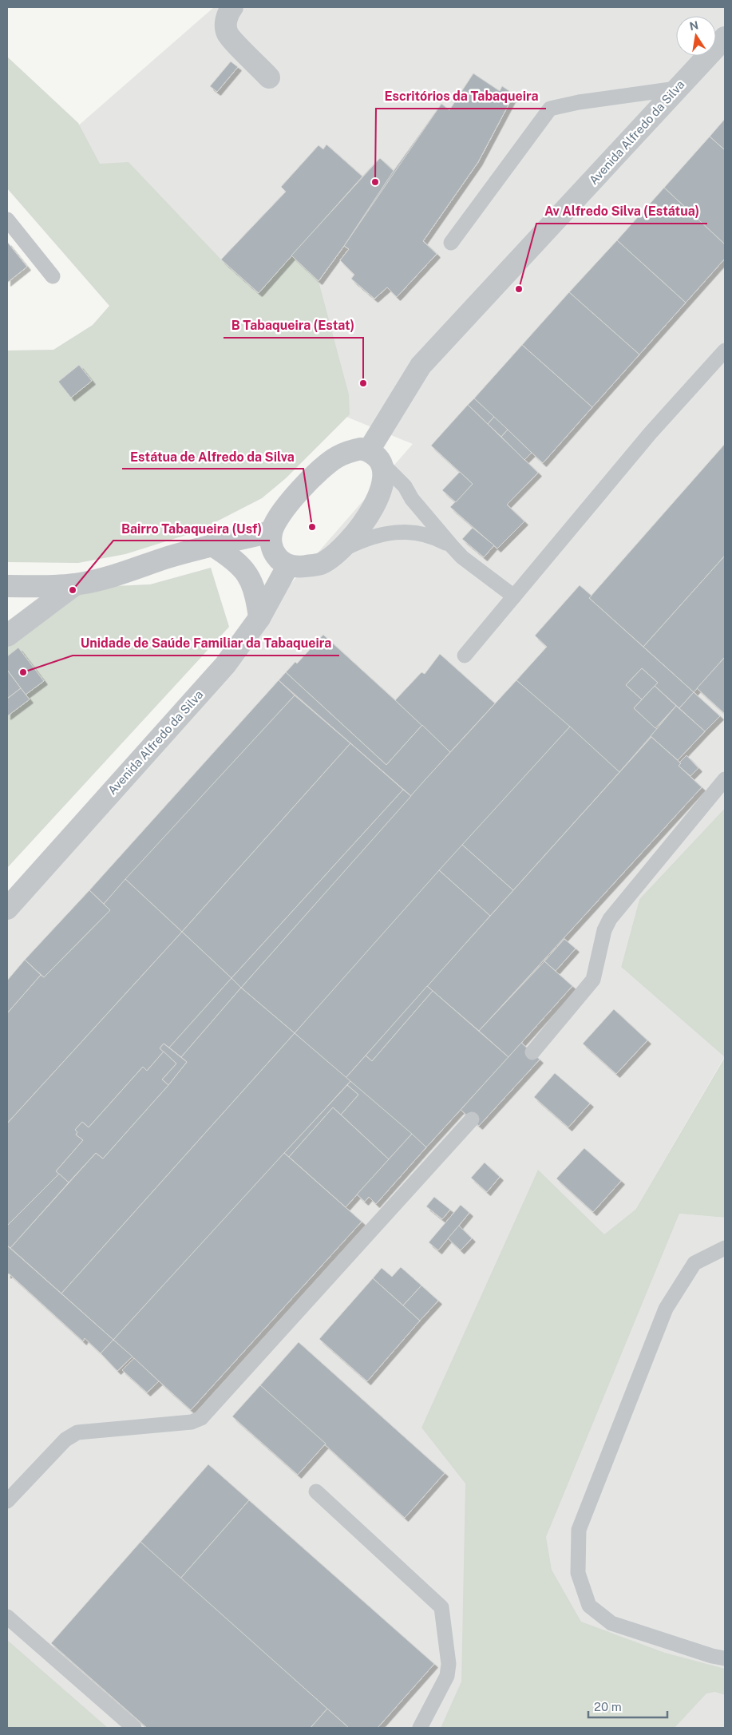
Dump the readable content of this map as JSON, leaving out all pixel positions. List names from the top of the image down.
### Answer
{
  "streets": {
    "street": ["Avenida Alfredo da Silva"]
  },
  "places": [
    "Escritórios da Tabaqueira",
    "Av Alfredo Silva (Estátua)",
    "B Tabaqueira (Estat)",
    "Estátua de Alfredo da Silva",
    "Bairro Tabaqueira (Usf)",
    "Unidade de Saúde Familiar da Tabaqueira"
  ],
  "scale_bar": "20 m",
  "north": "top"
}
